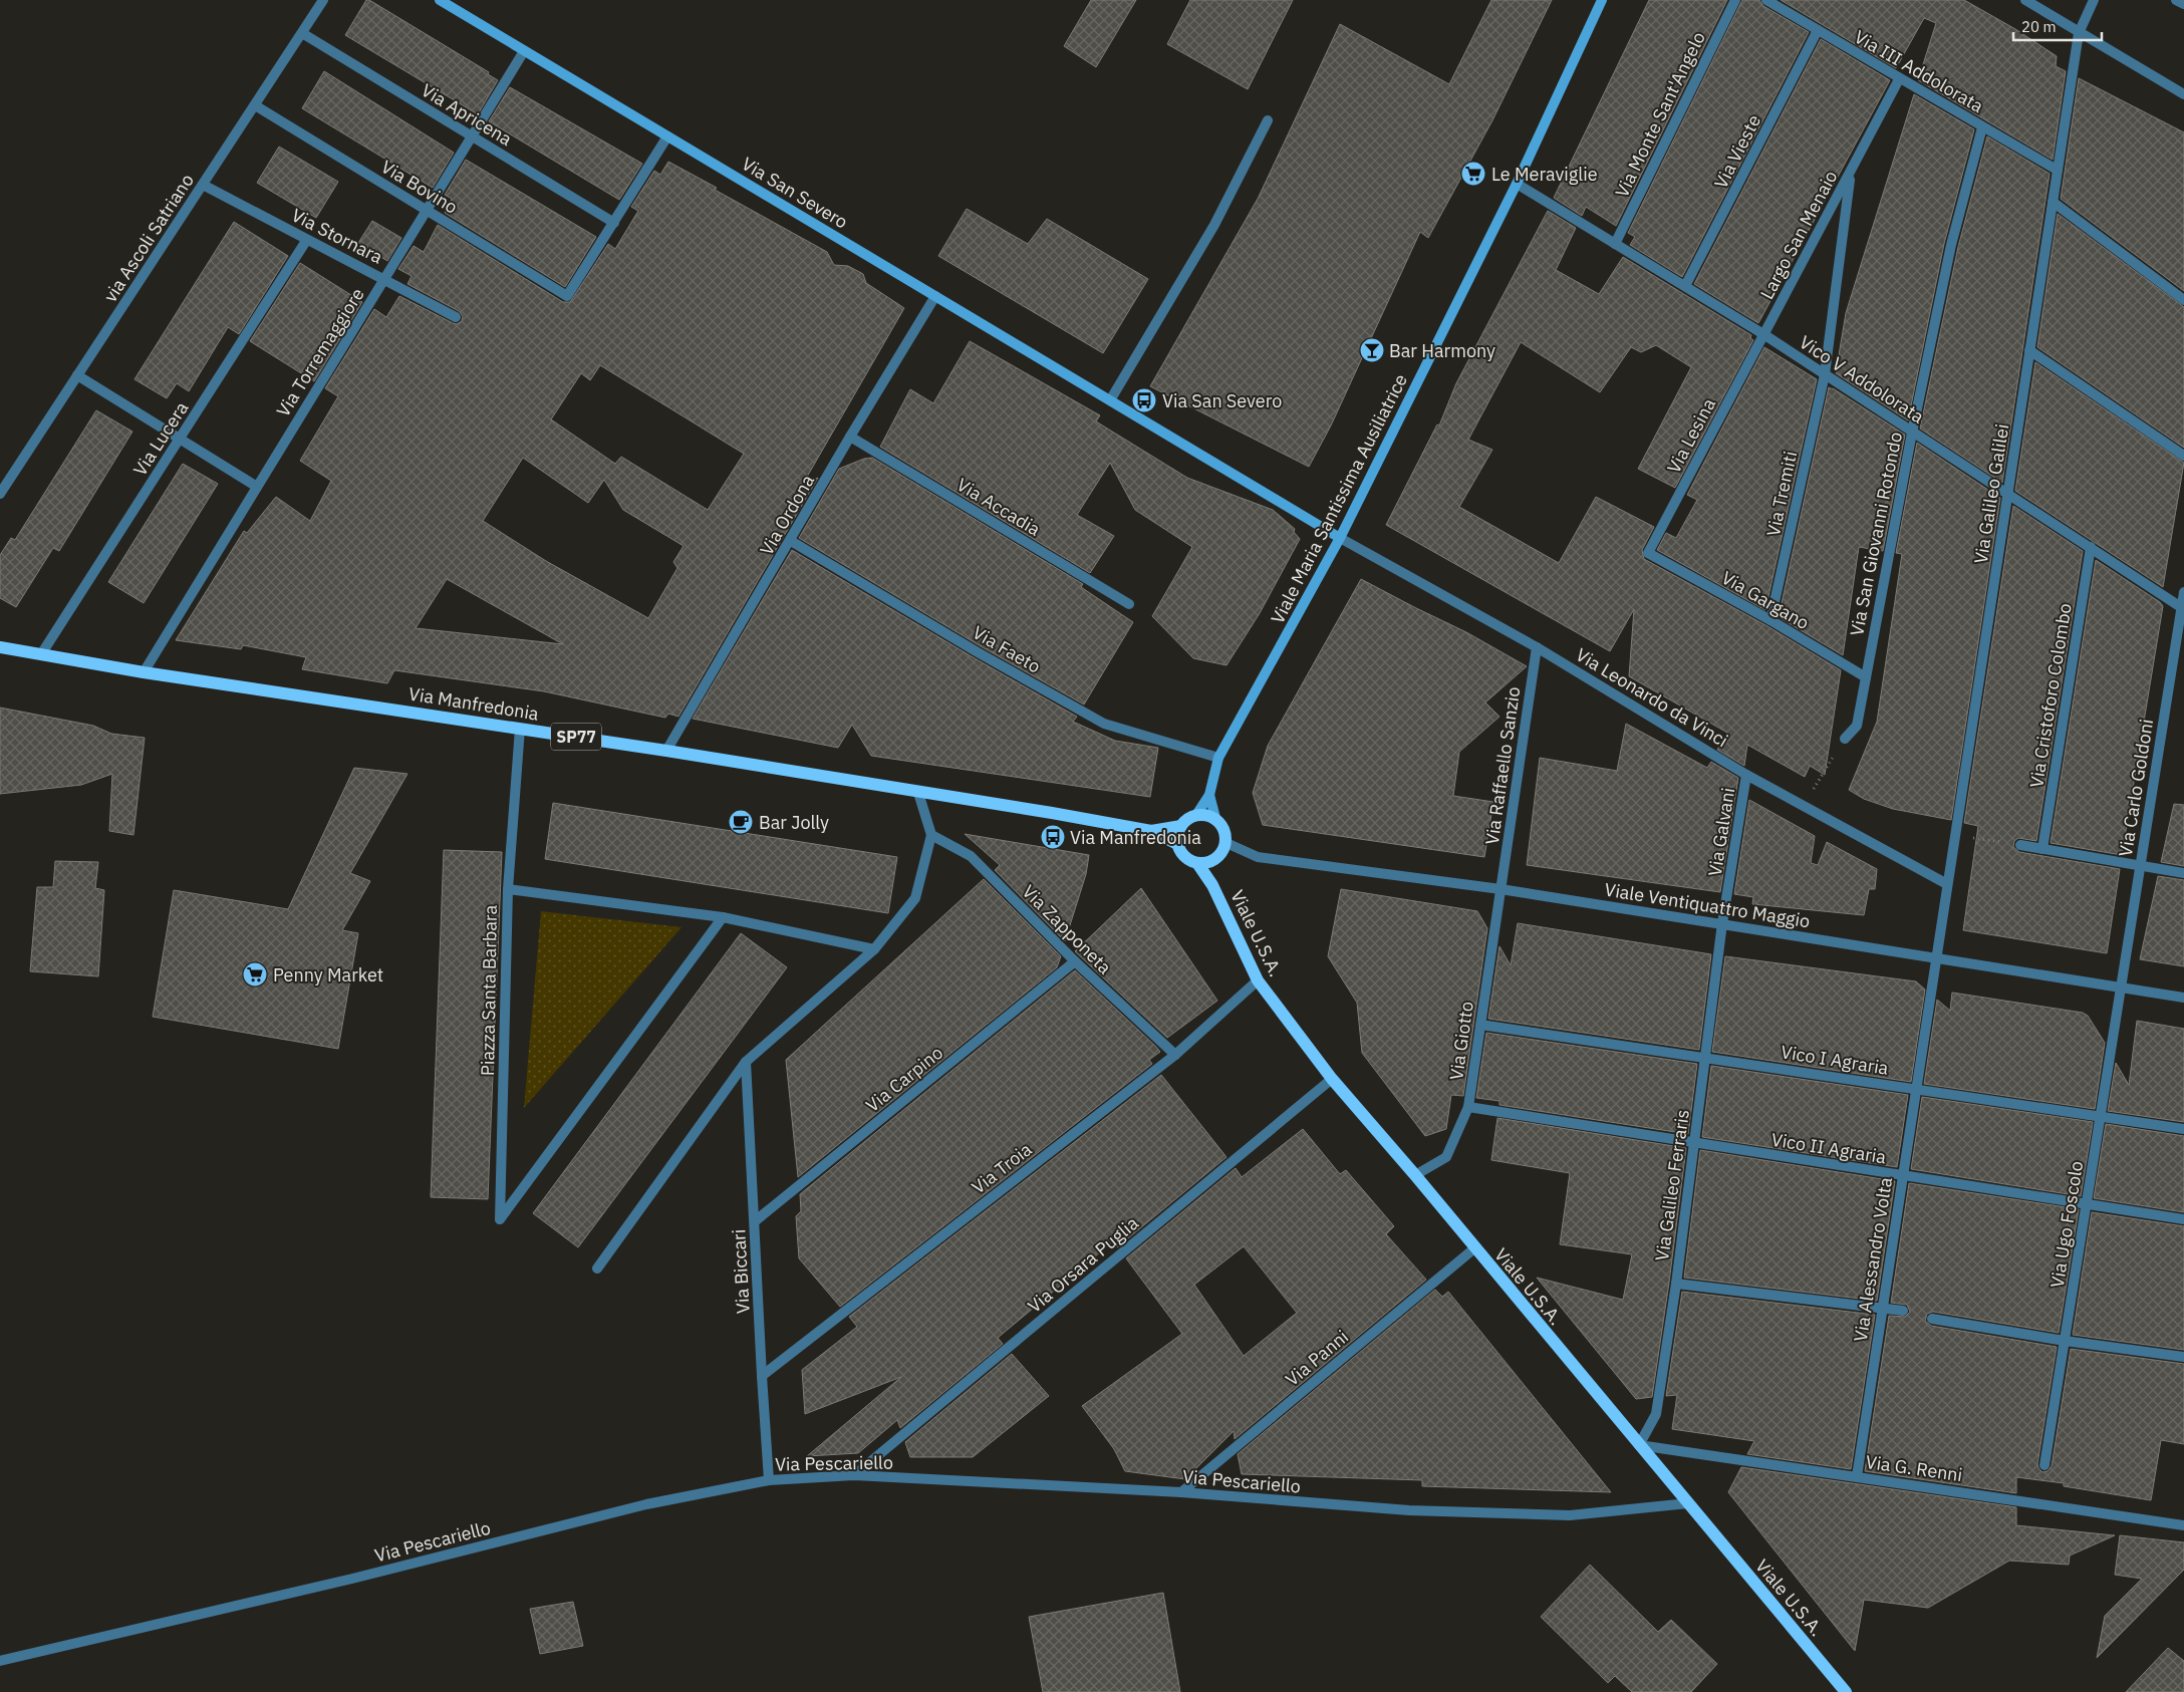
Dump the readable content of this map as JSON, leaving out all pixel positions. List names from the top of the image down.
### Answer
{
  "streets": {
    "main road": ["Via Manfredonia", "SP77", "Viale U.S.A."],
    "street": [
      "Via III Addolorata",
      "Via Apricena",
      "Via Monte Sant'Angelo",
      "Via Vieste",
      "Via Bovino",
      "Via San Severo",
      "Largo San Menaio",
      "Via Stornara",
      "via Ascoli Satriano",
      "Via Torremaggiore",
      "Vico V Addolorata",
      "Via Lesina",
      "Via Lucera",
      "Via Tremiti",
      "Via Galileo Galilei",
      "Viale Maria Santissima Ausiliatrice",
      "Via Accadia",
      "Via Ordona",
      "Via San Giovanni Rotondo",
      "Via Gargano",
      "Via Faeto",
      "Via Cristoforo Colombo",
      "Via Leonardo da Vinci",
      "Via Raffaello Sanzio",
      "Via Carlo Goldoni",
      "Via Galvani",
      "Viale Ventiquattro Maggio",
      "Via Zapponeta",
      "Piazza Santa Barbara",
      "Via Giotto",
      "Vico I Agraria",
      "Via Carpino",
      "Vico II Agraria",
      "Via Troia",
      "Via Galileo Ferraris",
      "Via Ugo Foscolo",
      "Via Alessandro Volta",
      "Via Orsara Puglia",
      "Via Biccari",
      "Via Panni",
      "Via Pescariello",
      "Via G. Renni"
    ]
  },
  "crossings": [
    ["Via III Addolorata", "Via Vieste"],
    ["Via III Addolorata", "Via Galileo Galilei"],
    ["Via III Addolorata", "Via San Giovanni Rotondo"],
    ["Via Apricena", "Via Bovino"],
    ["Via Apricena", "via Ascoli Satriano"],
    ["Via Apricena", "Via Torremaggiore"],
    ["Via Monte Sant'Angelo", "Vico V Addolorata"],
    ["Via Vieste", "Vico V Addolorata"],
    ["Via Bovino", "via Ascoli Satriano"],
    ["Via Bovino", "Via Torremaggiore"],
    ["Via San Severo", "Via Torremaggiore"],
    ["Via San Severo", "Viale Maria Santissima Ausiliatrice"],
    ["Via San Severo", "Via Ordona"],
    ["Via San Severo", "Via Leonardo da Vinci"],
    ["Largo San Menaio", "Vico V Addolorata"],
    ["Largo San Menaio", "Via Lesina"],
    ["Largo San Menaio", "Via Tremiti"],
    ["Via Stornara", "via Ascoli Satriano"],
    ["Via Stornara", "Via Torremaggiore"],
    ["Via Stornara", "Via Lucera"],
    ["Via Torremaggiore", "Via Manfredonia"],
    ["Vico V Addolorata", "Via Lesina"],
    ["Vico V Addolorata", "Via Tremiti"],
    ["Vico V Addolorata", "Via Galileo Galilei"],
    ["Vico V Addolorata", "Viale Maria Santissima Ausiliatrice"],
    ["Vico V Addolorata", "Via San Giovanni Rotondo"],
    ["Vico V Addolorata", "Via Cristoforo Colombo"],
    ["Vico V Addolorata", "Via Carlo Goldoni"],
    ["Via Lesina", "Via Gargano"],
    ["Via Lucera", "Via Manfredonia"],
    ["Via Tremiti", "Via Gargano"],
    ["Via Galileo Galilei", "Via Leonardo da Vinci"],
    ["Via Galileo Galilei", "Viale Ventiquattro Maggio"],
    ["Via Galileo Galilei", "Via Alessandro Volta"],
    ["Viale Maria Santissima Ausiliatrice", "Via Faeto"],
    ["Viale Maria Santissima Ausiliatrice", "Via Leonardo da Vinci"],
    ["Via Accadia", "Via Ordona"],
    ["Via Ordona", "Via Faeto"],
    ["Via Ordona", "Via Manfredonia"],
    ["Via San Giovanni Rotondo", "Via Gargano"],
    ["Via Leonardo da Vinci", "Via Raffaello Sanzio"],
    ["Via Leonardo da Vinci", "Via Galvani"],
    ["Via Manfredonia", "SP77"],
    ["SP77", "Viale Ventiquattro Maggio"],
    ["SP77", "Viale U.S.A."],
    ["Via Raffaello Sanzio", "Viale Ventiquattro Maggio"],
    ["Via Raffaello Sanzio", "Via Giotto"],
    ["Via Carlo Goldoni", "Viale Ventiquattro Maggio"],
    ["Via Carlo Goldoni", "Via Ugo Foscolo"],
    ["Via Galvani", "Viale Ventiquattro Maggio"],
    ["Via Galvani", "Via Galileo Ferraris"],
    ["Viale Ventiquattro Maggio", "Viale U.S.A."],
    ["Viale Ventiquattro Maggio", "Via Giotto"],
    ["Viale Ventiquattro Maggio", "Via Galileo Ferraris"],
    ["Viale Ventiquattro Maggio", "Via Ugo Foscolo"],
    ["Viale Ventiquattro Maggio", "Via Alessandro Volta"],
    ["Via Zapponeta", "Via Carpino"],
    ["Via Zapponeta", "Via Troia"],
    ["Viale U.S.A.", "Via Giotto"],
    ["Viale U.S.A.", "Via Troia"],
    ["Viale U.S.A.", "Via Galileo Ferraris"],
    ["Viale U.S.A.", "Via Orsara Puglia"],
    ["Viale U.S.A.", "Via Panni"],
    ["Viale U.S.A.", "Via Pescariello"],
    ["Viale U.S.A.", "Via G. Renni"],
    ["Via Giotto", "Vico I Agraria"],
    ["Via Giotto", "Vico II Agraria"],
    ["Vico I Agraria", "Via Galileo Ferraris"],
    ["Vico I Agraria", "Via Ugo Foscolo"],
    ["Vico I Agraria", "Via Alessandro Volta"],
    ["Via Carpino", "Via Biccari"],
    ["Vico II Agraria", "Via Galileo Ferraris"],
    ["Vico II Agraria", "Via Ugo Foscolo"],
    ["Vico II Agraria", "Via Alessandro Volta"],
    ["Via Troia", "Via Biccari"],
    ["Via Galileo Ferraris", "Via G. Renni"],
    ["Via Alessandro Volta", "Via G. Renni"],
    ["Via Orsara Puglia", "Via Pescariello"],
    ["Via Biccari", "Via Pescariello"],
    ["Via Panni", "Via Pescariello"]
  ],
  "places": {
    "supermarket": ["Le Meraviglie", "Penny Market"],
    "bar": ["Bar Harmony"],
    "bus stop": ["Via San Severo", "Via Manfredonia"],
    "cafe": ["Bar Jolly"]
  },
  "scale_bar": "20 m"
}
